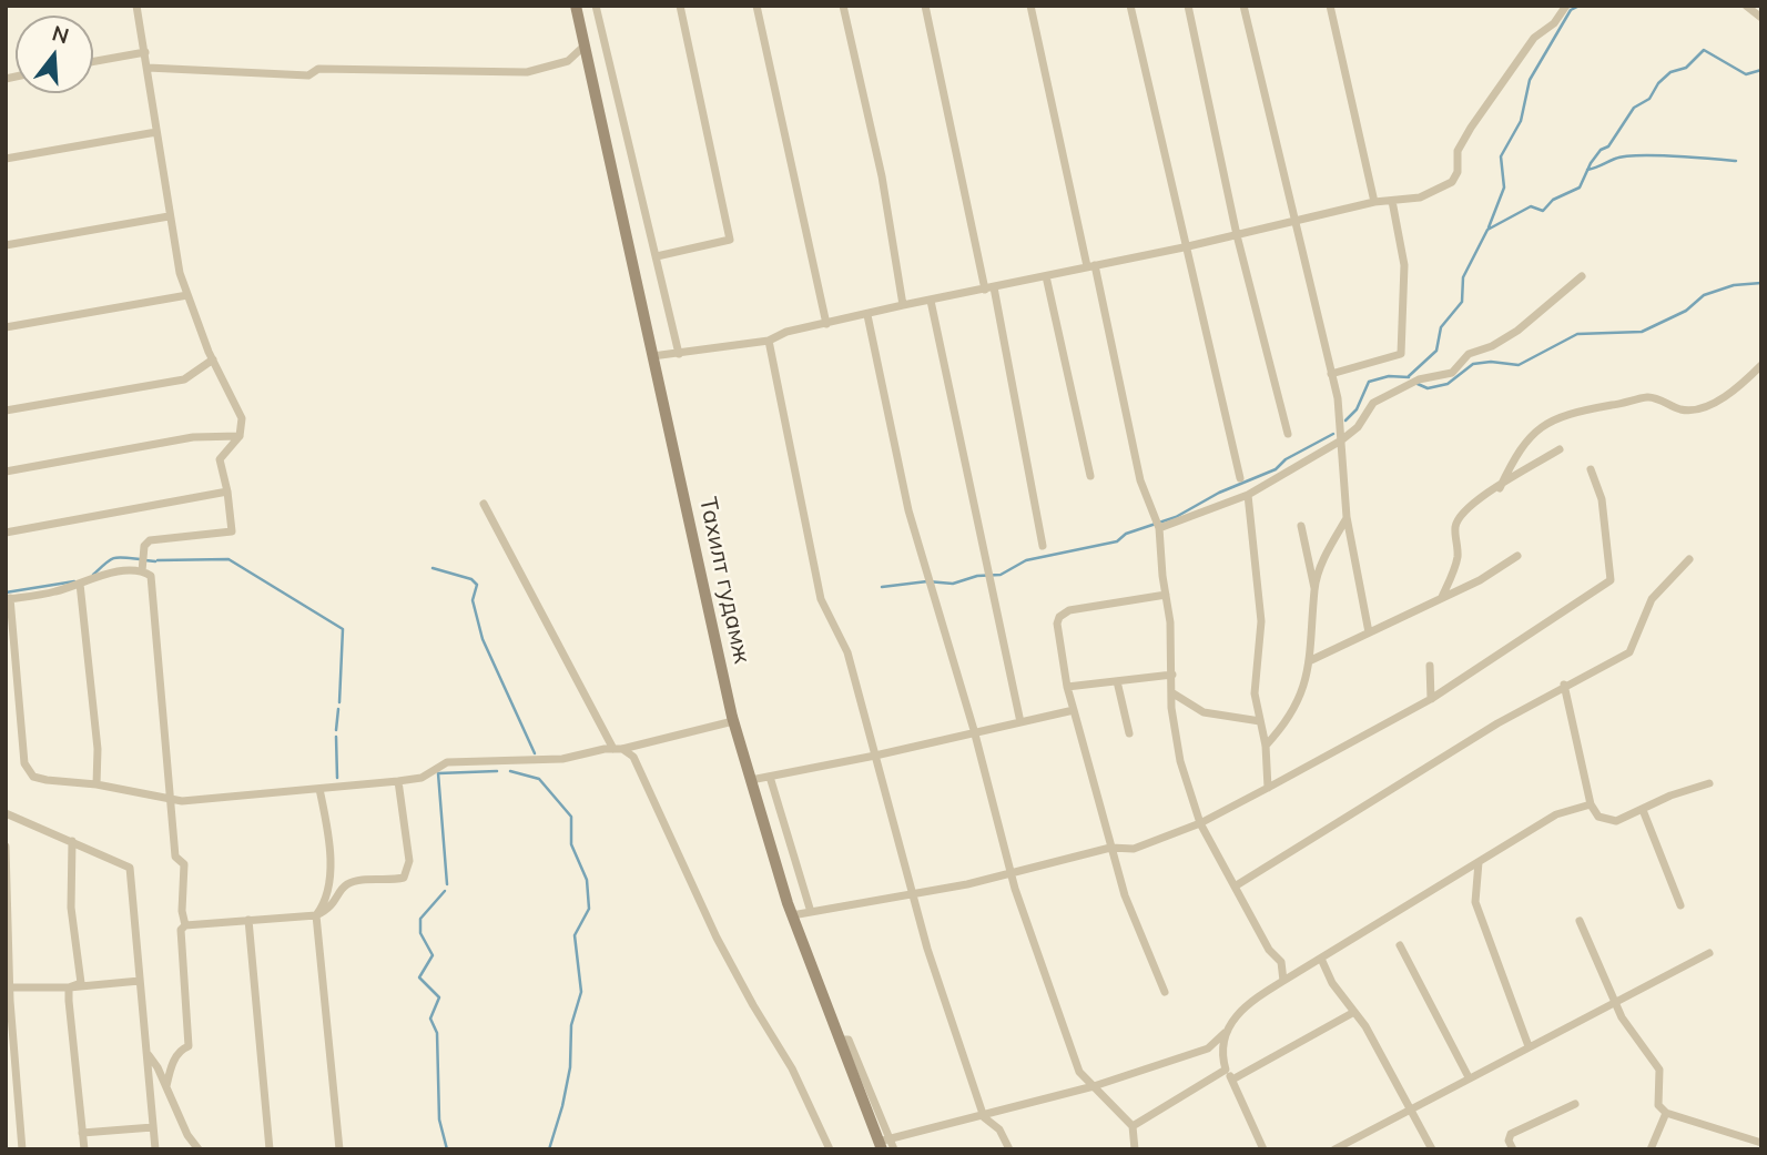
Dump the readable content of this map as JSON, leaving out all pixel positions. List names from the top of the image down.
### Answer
{
  "streets": {
    "main road": ["Тахилт гудамж"]
  },
  "north": "top"
}
